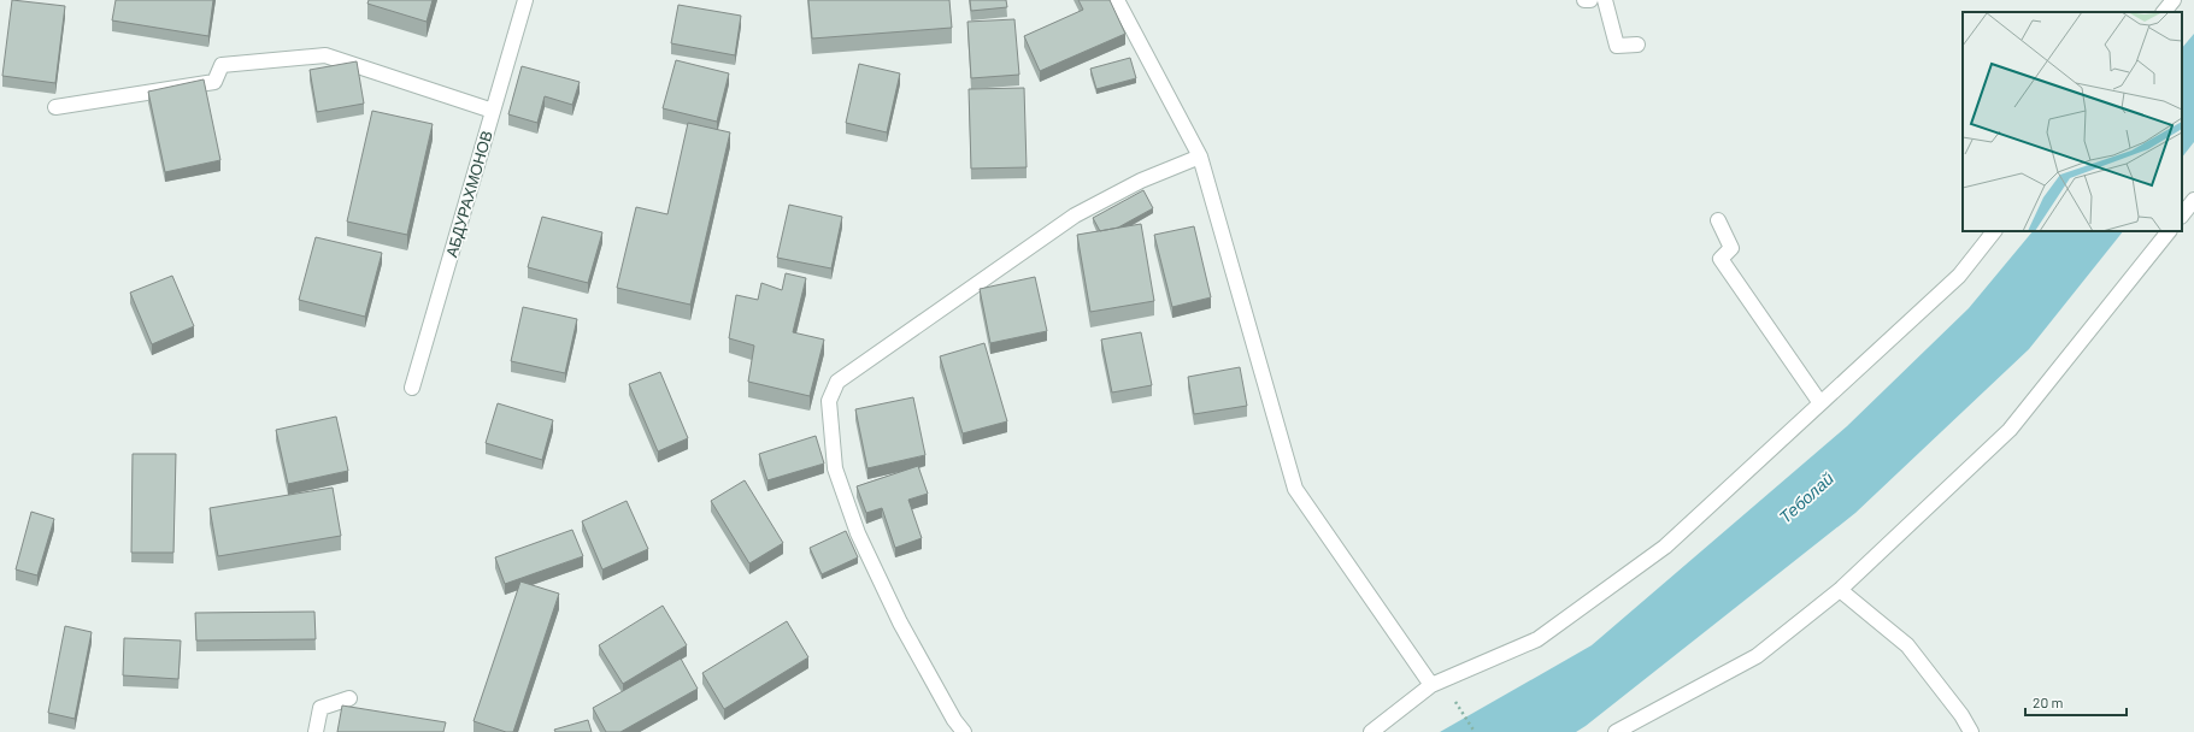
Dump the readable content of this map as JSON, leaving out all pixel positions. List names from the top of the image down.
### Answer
{
  "streets": {
    "street": ["АБДУРАХМОНОВ"]
  },
  "water": ["Теболай"],
  "scale_bar": "20 m"
}
